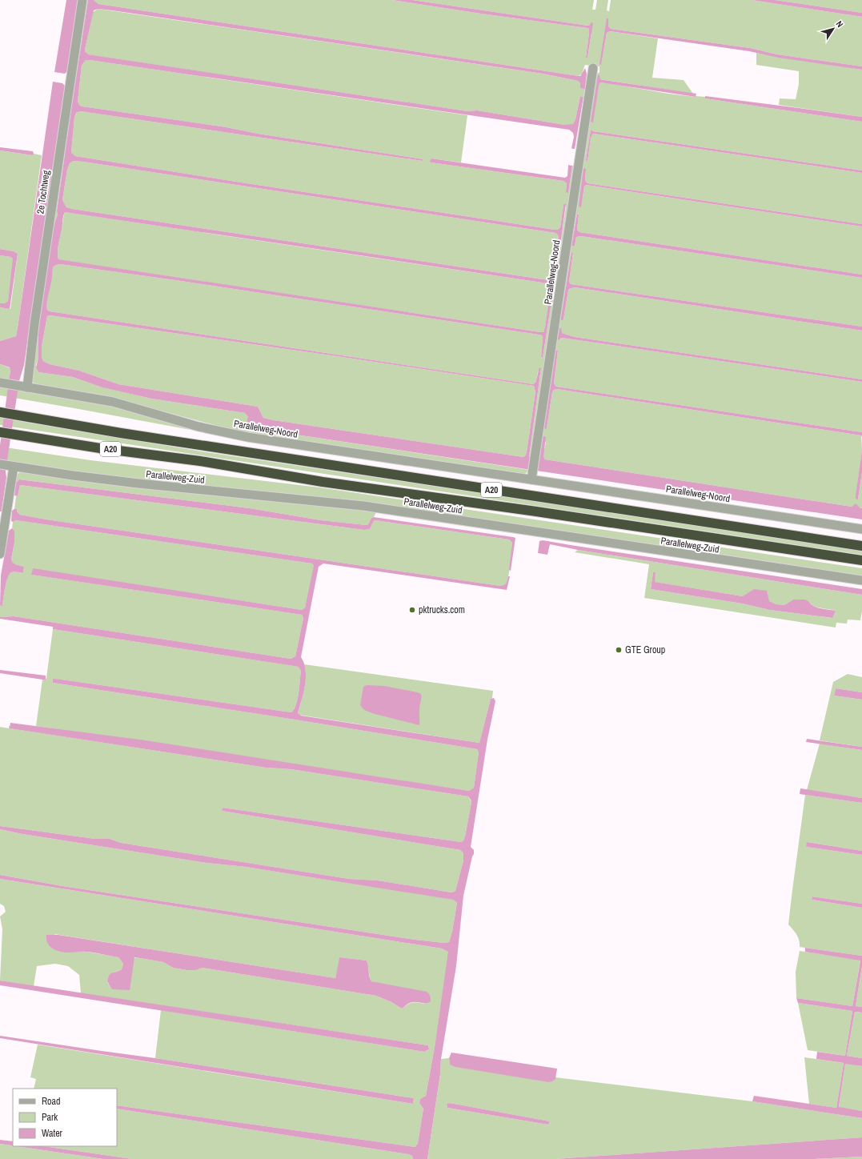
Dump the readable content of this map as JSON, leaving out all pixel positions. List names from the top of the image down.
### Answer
{
  "streets": {
    "highway": ["A20"],
    "street": ["2e Tochtweg", "Parallelweg-Noord", "Parallelweg-Zuid"]
  },
  "crossings": [
    ["2e Tochtweg", "Parallelweg-Noord"]
  ],
  "places": ["pktrucks.com", "GTE Group"],
  "legend": ["Road", "Park", "Water"],
  "north": "top right"
}
